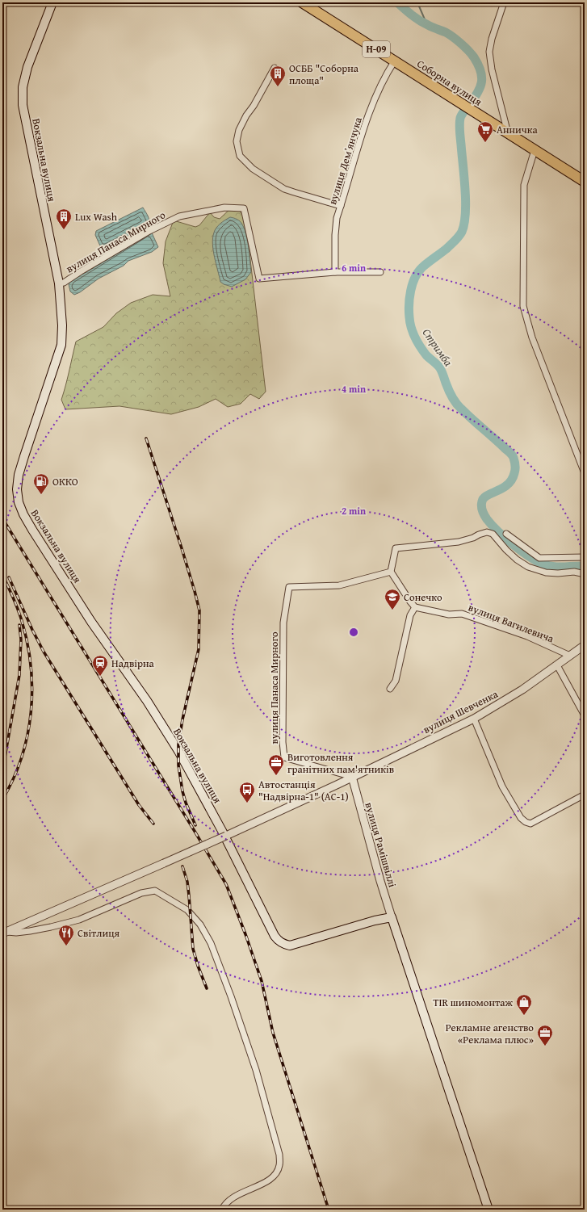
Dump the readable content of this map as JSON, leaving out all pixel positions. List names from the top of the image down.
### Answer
{
  "streets": {
    "main road": ["Н-09", "Соборна вулиця", "Вокзальна вулиця"],
    "street": [
      "вулиця Демʼянчука",
      "вулиця Панаса Мирного",
      "вулиця Вагилевича",
      "вулиця Шевченка",
      "вулиця Рамішвіллі"
    ]
  },
  "crossings": [
    ["Соборна вулиця", "вулиця Демʼянчука"],
    ["Вокзальна вулиця", "вулиця Панаса Мирного"],
    ["Вокзальна вулиця", "вулиця Рамішвіллі"],
    ["вулиця Демʼянчука", "вулиця Панаса Мирного"],
    ["вулиця Панаса Мирного", "вулиця Шевченка"],
    ["вулиця Панаса Мирного", "вулиця Рамішвіллі"],
    ["вулиця Вагилевича", "вулиця Шевченка"],
    ["вулиця Шевченка", "вулиця Рамішвіллі"]
  ],
  "water": ["Стримба"],
  "places": {
    "building": ["ОСББ \"Соборна площа\"", "Lux Wash"],
    "supermarket": ["Анничка"],
    "fuel station": ["ОККО"],
    "school or university": ["Сонечко"],
    "station": ["Надвірна"],
    "office": ["Виготовлення гранітних пам'ятників", "Рекламне агенство «Реклама плюс»"],
    "bus stop": ["Автостанція \"Надвірна-1\" (АС-1)"],
    "restaurant": ["Світлиця"],
    "shop": ["TIR шиномонтаж"]
  },
  "rings": ["6 min", "4 min", "2 min"]
}
